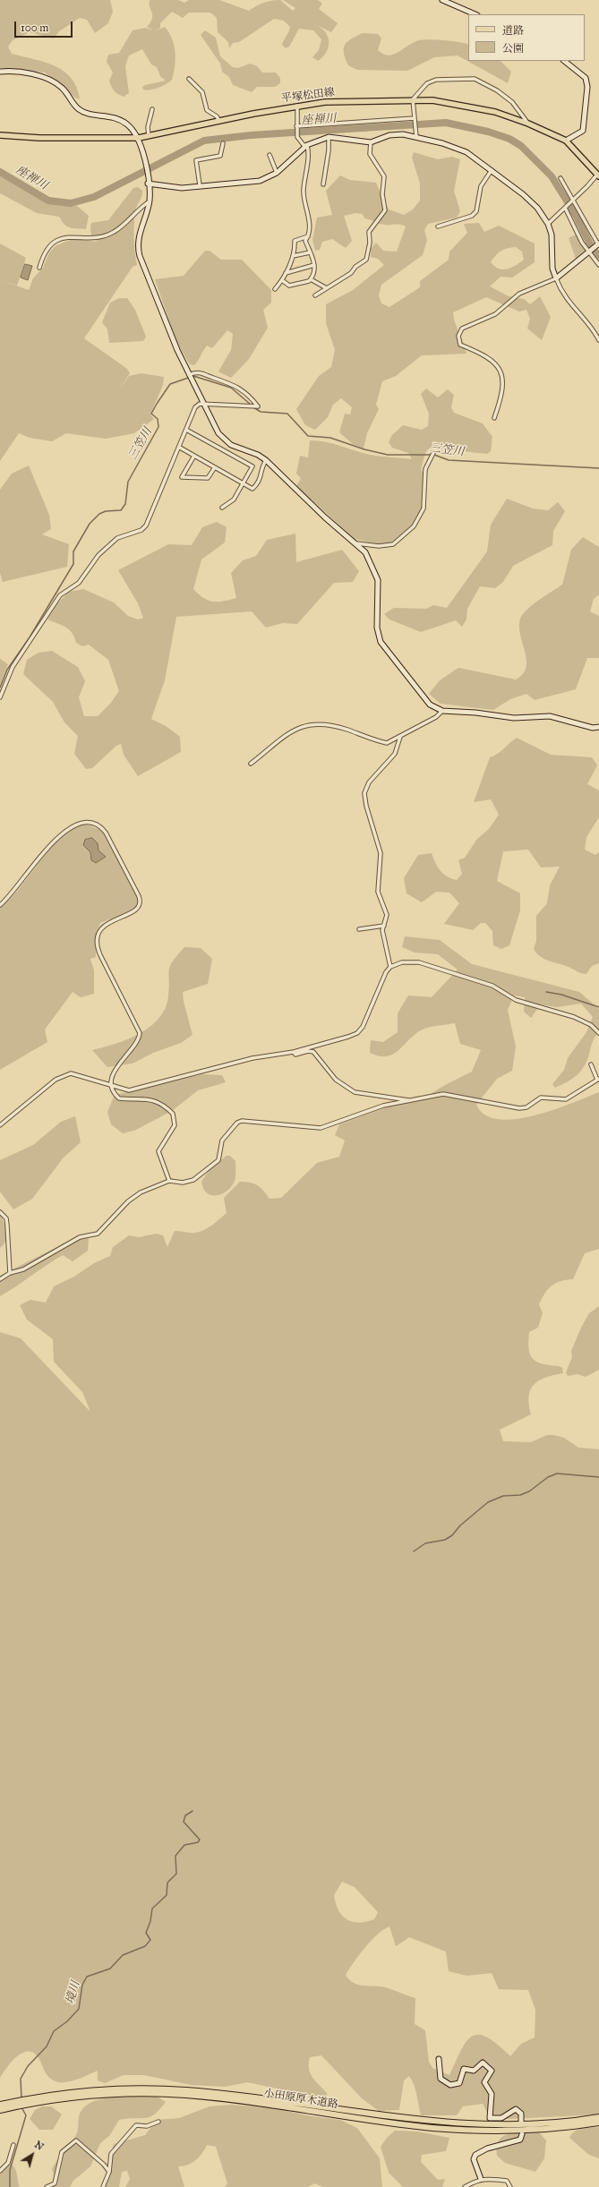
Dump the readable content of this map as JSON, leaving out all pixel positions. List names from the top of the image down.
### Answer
{
  "streets": {
    "highway": ["小田原厚木道路"],
    "main road": ["平塚松田線"]
  },
  "water": ["座禅川", "三笠川", "境川"],
  "legend": ["道路", "公園"],
  "scale_bar": "100 m",
  "north": "top right"
}
